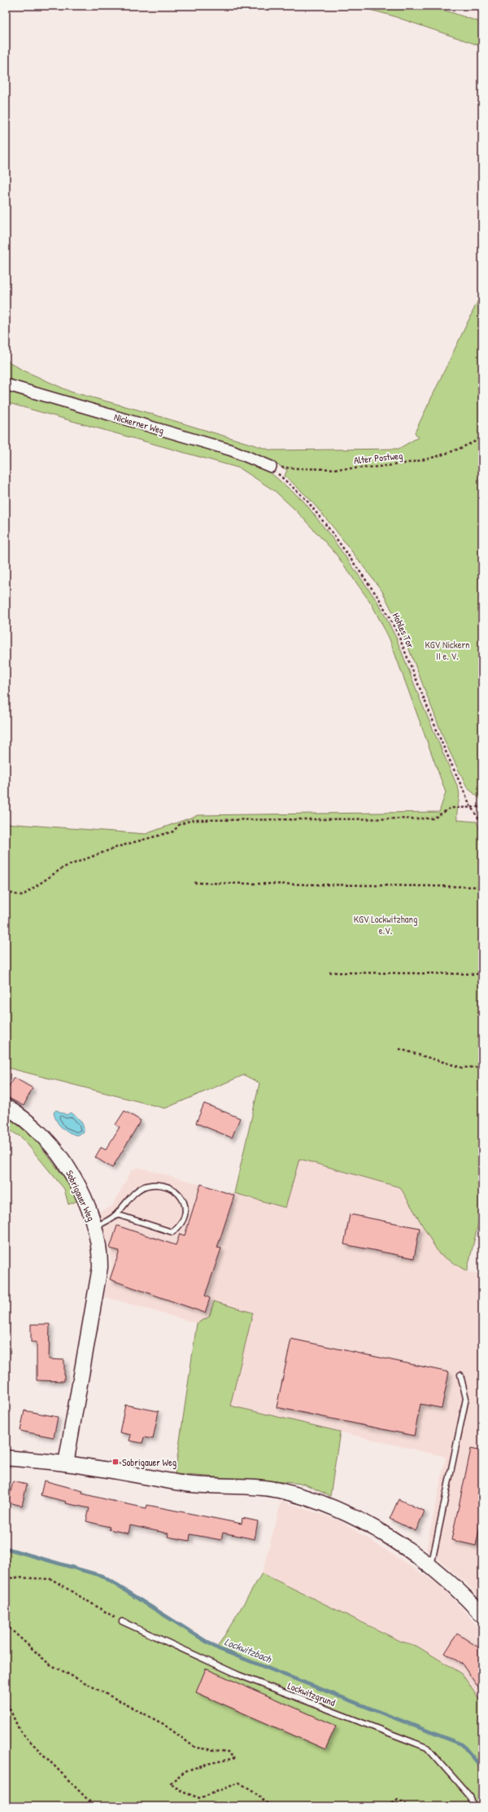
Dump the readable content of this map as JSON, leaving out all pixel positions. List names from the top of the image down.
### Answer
{
  "streets": {
    "main road": ["Sobrigauer Weg"],
    "street": ["Nickerner Weg"],
    "lane": ["Lockwitzgrund"],
    "path": ["Alter Postweg", "Hohles Tor"]
  },
  "crossings": [
    ["Nickerner Weg", "Alter Postweg"],
    ["Nickerner Weg", "Hohles Tor"],
    ["Alter Postweg", "Hohles Tor"]
  ],
  "water": ["Lockwitzbach"],
  "parks": ["KGV Nickern II e. V.", "KGV Lockwitzhang e.V."],
  "places": {
    "transit": ["Sobrigauer Weg"]
  }
}
